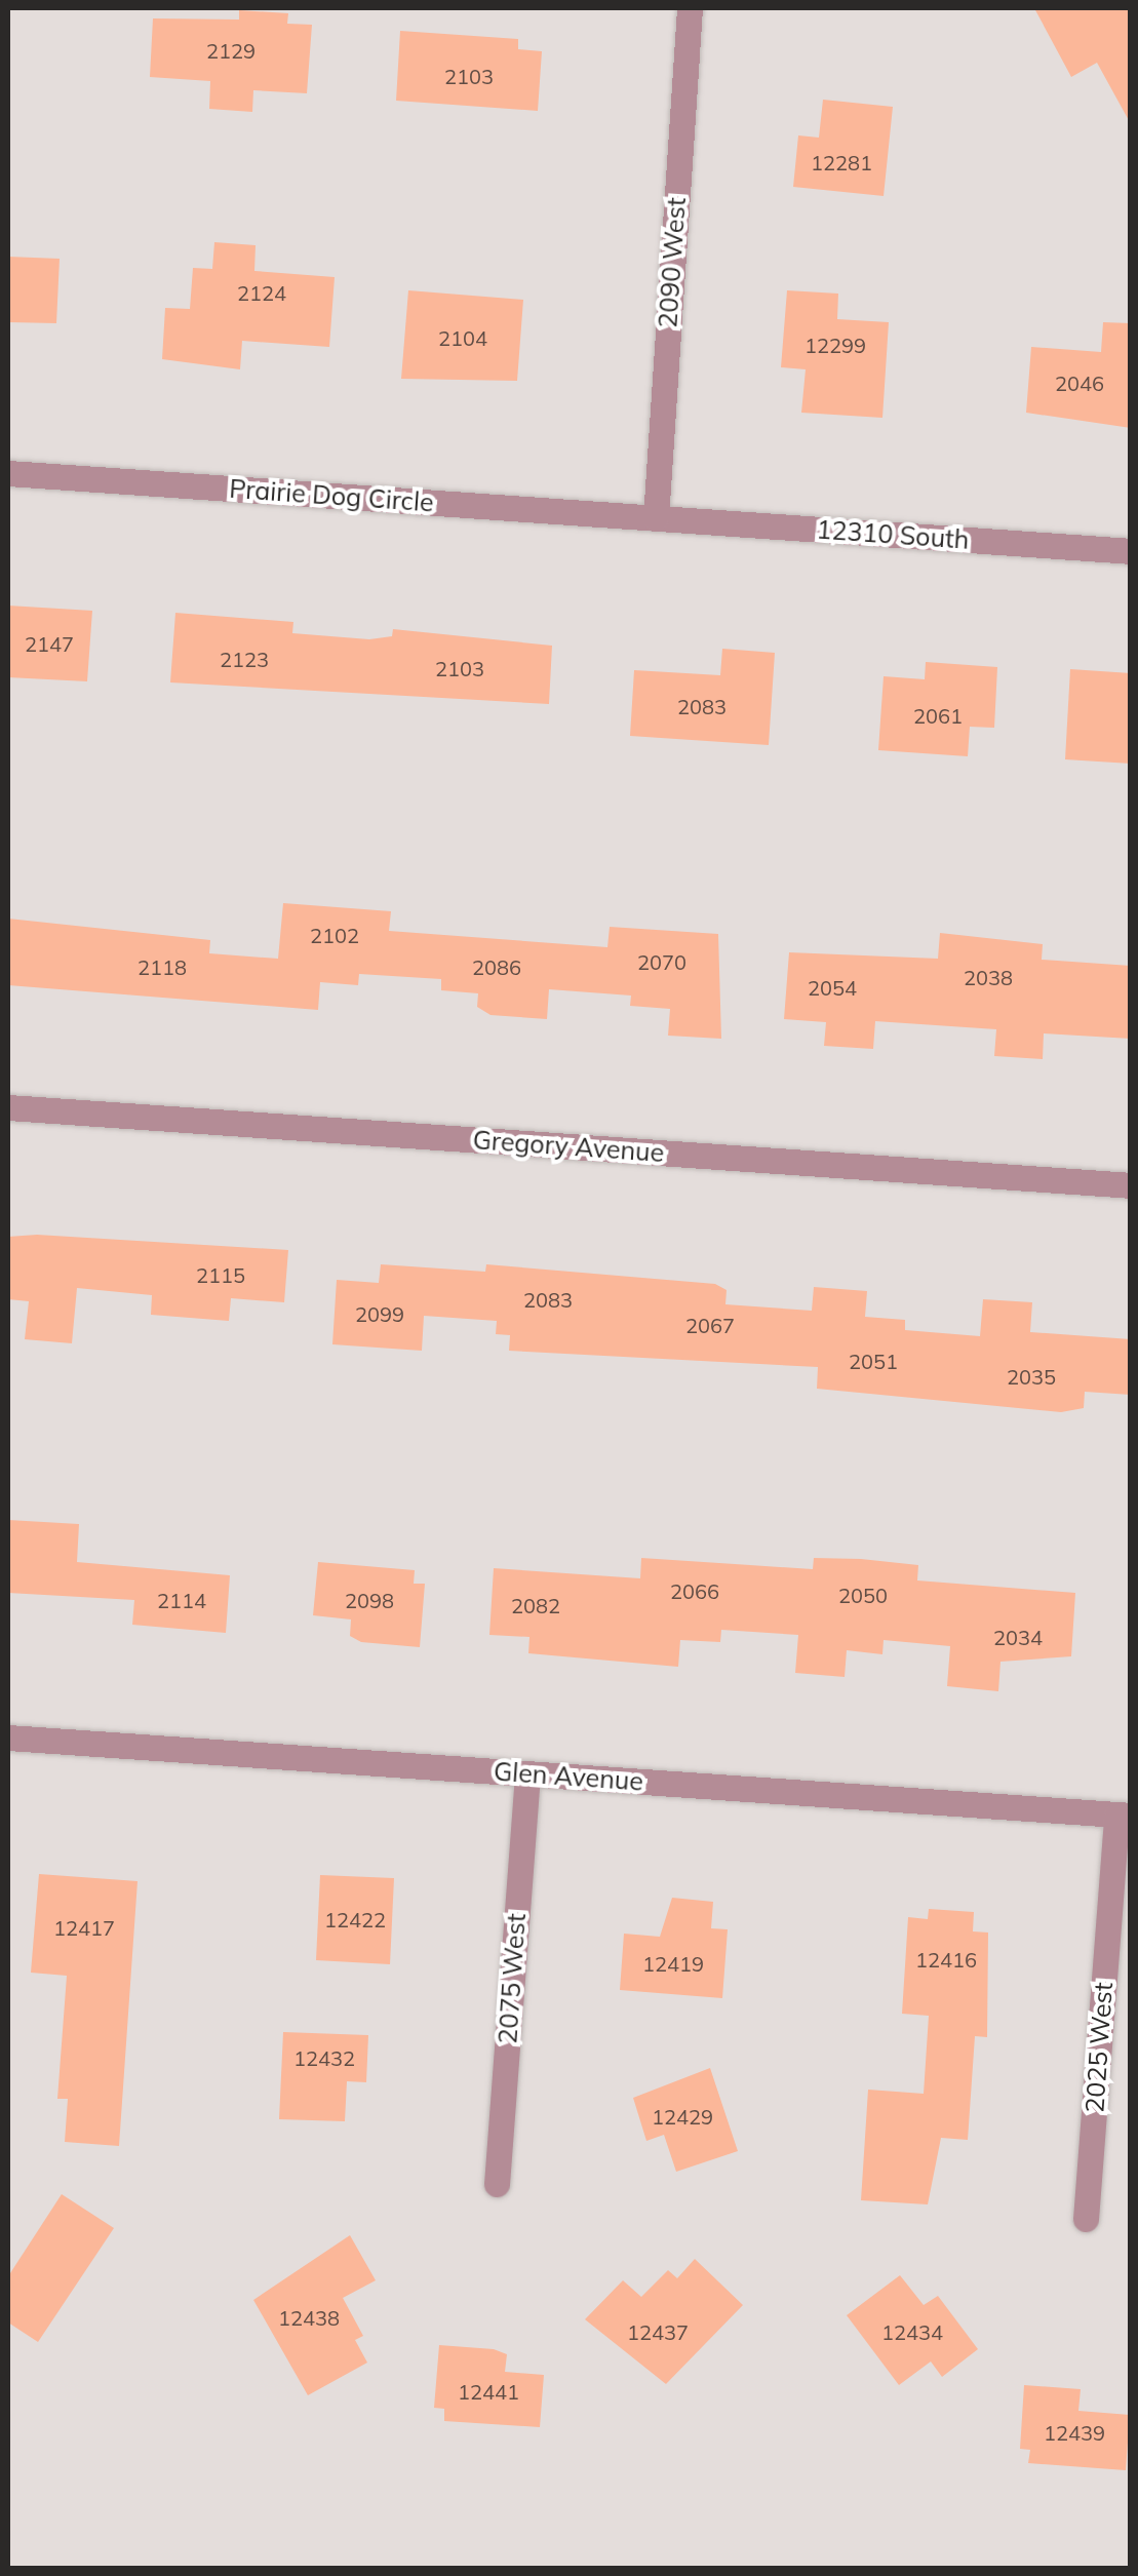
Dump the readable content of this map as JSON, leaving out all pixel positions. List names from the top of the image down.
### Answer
{
  "streets": {
    "street": [
      "2090 West",
      "Prairie Dog Circle",
      "12310 South",
      "Gregory Avenue",
      "Glen Avenue",
      "2075 West",
      "2025 West"
    ]
  },
  "crossings": [
    ["2090 West", "Prairie Dog Circle"],
    ["2090 West", "12310 South"],
    ["Prairie Dog Circle", "12310 South"],
    ["Glen Avenue", "2075 West"],
    ["Glen Avenue", "2025 West"]
  ],
  "house_numbers": [
    "2129",
    "2103",
    "12281",
    "2124",
    "2104",
    "12299",
    "2046",
    "2147",
    "2123",
    "2103",
    "2083",
    "2061",
    "2102",
    "2070",
    "2118",
    "2086",
    "2038",
    "2054",
    "2115",
    "2083",
    "2099",
    "2067",
    "2051",
    "2035",
    "2066",
    "2050",
    "2114",
    "2098",
    "2082",
    "2034",
    "12422",
    "12417",
    "12416",
    "12419",
    "12432",
    "12429",
    "12438",
    "12437",
    "12434",
    "12441",
    "12439"
  ]
}
